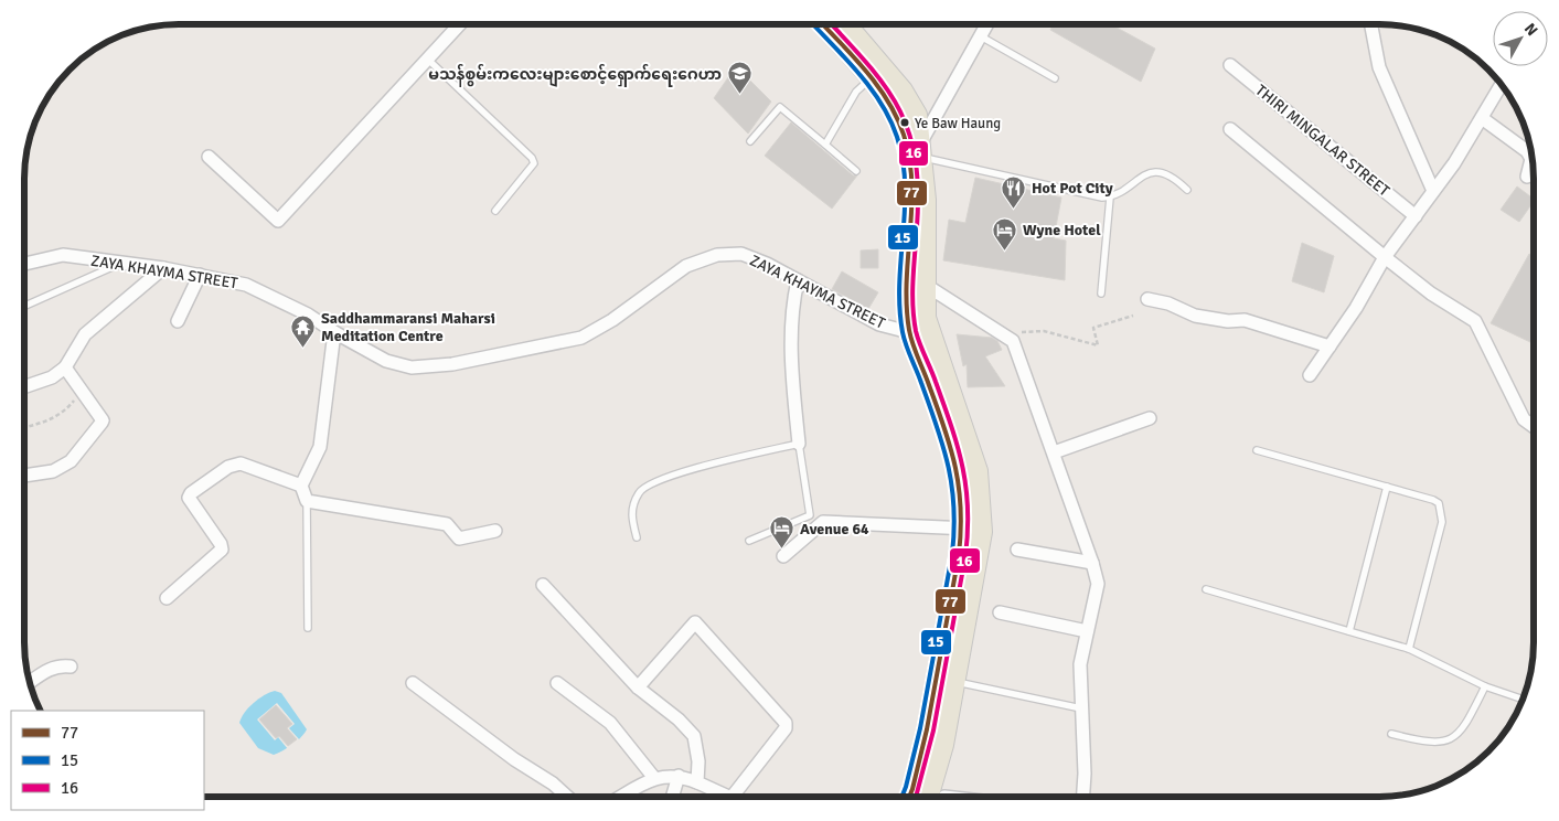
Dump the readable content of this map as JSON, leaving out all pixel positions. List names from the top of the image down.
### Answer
{
  "streets": {
    "street": ["THIRI MINGALAR STREET", "ZAYA KHAYMA STREET"]
  },
  "places": {
    "school or university": ["မသန်စွမ်းကလေးများစောင့်ရှောက်ရေးဂေဟာ"],
    "other": ["Ye Baw Haung"],
    "restaurant": ["Hot Pot City"],
    "hotel": ["Wyne Hotel", "Avenue 64"],
    "temple": ["Saddhammaransi Maharsi Meditation Centre"]
  },
  "lines": ["transit line 77", "transit line 15", "transit line 16"],
  "legend": ["77", "15", "16"],
  "north": "top right"
}
